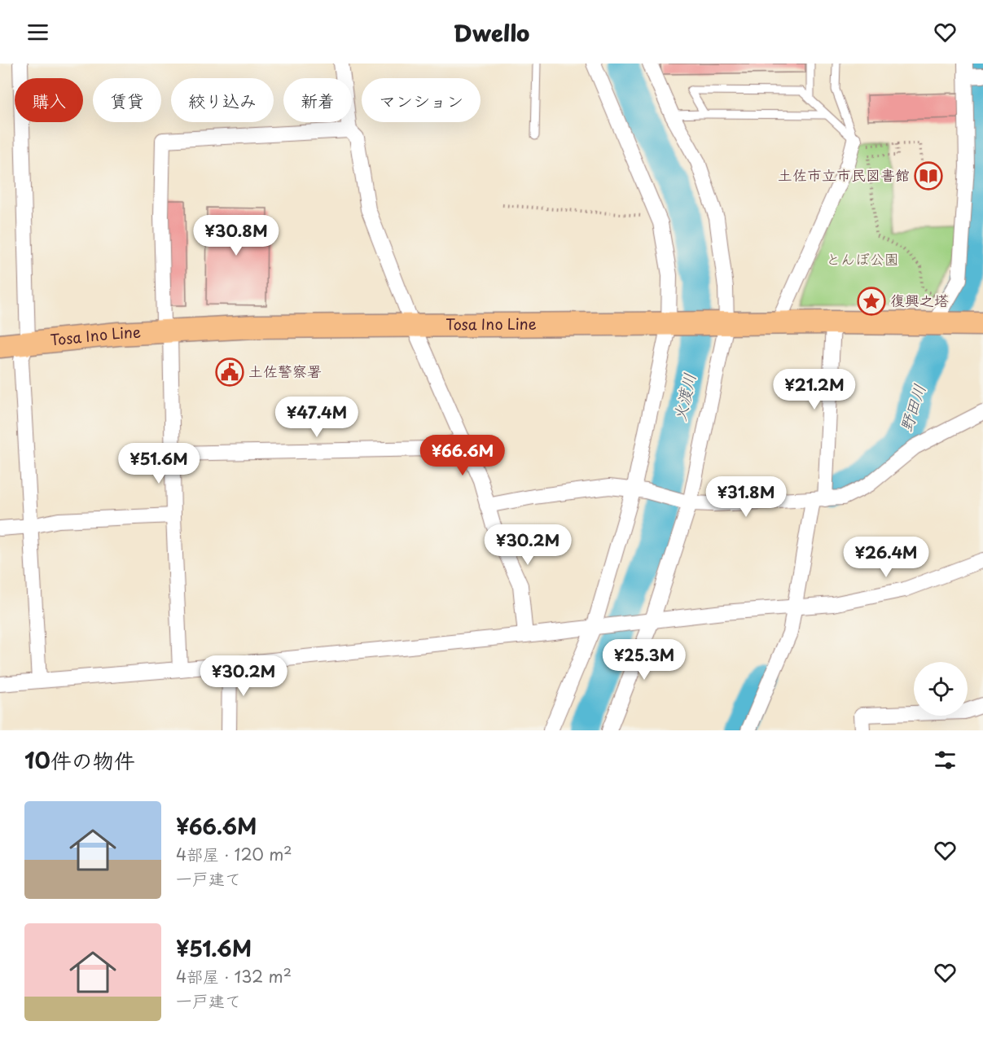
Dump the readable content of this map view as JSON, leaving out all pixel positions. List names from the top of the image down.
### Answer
{
  "streets": {
    "main road": ["Tosa Ino Line"]
  },
  "water": ["火渡川", "野田川"],
  "parks": ["とんぼ公園"],
  "places": {
    "library": ["土佐市立市民図書館"],
    "place": ["復興之塔"],
    "public building": ["土佐警察署"]
  },
  "page": {
    "header": "Dwello",
    "chip": [
      "購入",
      "賃貸",
      "絞り込み",
      "新着",
      "マンション"
    ],
    "price": [
      "¥30.8M",
      "¥21.2M",
      "¥47.4M",
      "¥66.6M",
      "¥51.6M",
      "¥31.8M",
      "¥30.2M",
      "¥26.4M",
      "¥25.3M",
      "¥30.2M"
    ],
    "heading": "10件の物件",
    "list": [
      {
        "name": "¥66.6M",
        "note": "4部屋 · 120 m² · 一戸建て"
      },
      {
        "name": "¥51.6M",
        "note": "4部屋 · 132 m² · 一戸建て"
      }
    ]
  }
}
